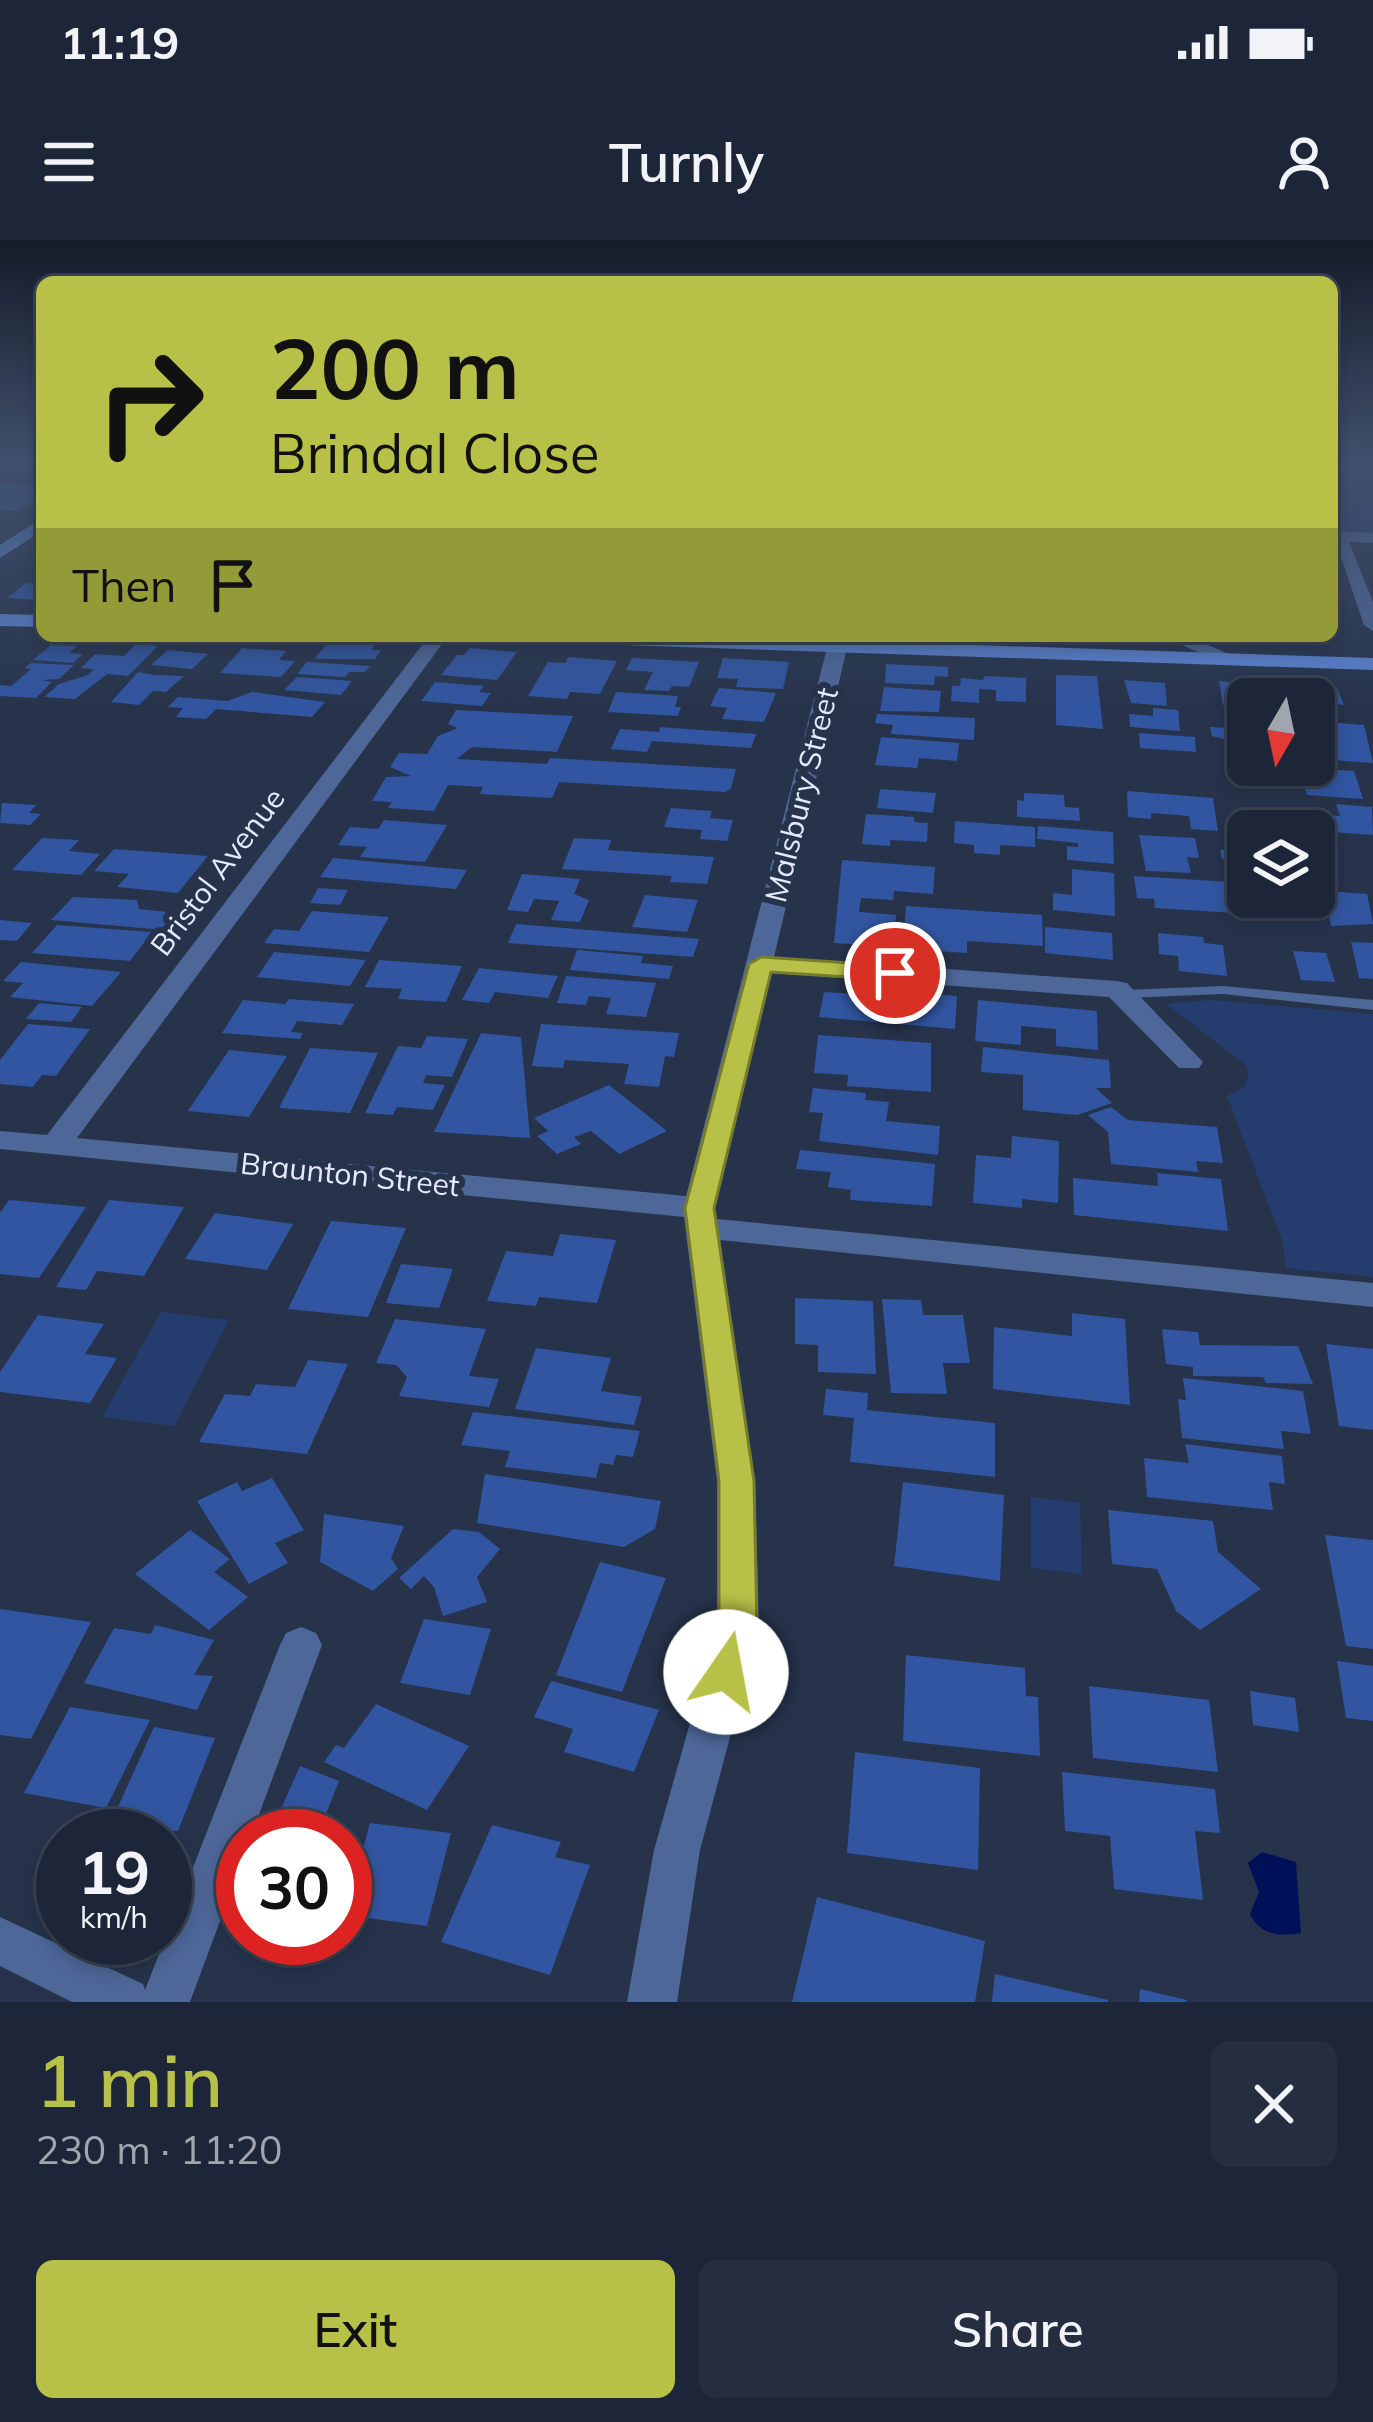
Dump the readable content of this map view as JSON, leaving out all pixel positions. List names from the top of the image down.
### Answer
{
  "streets": {
    "street": ["Malsbury Street", "Bristol Avenue", "Braunton Street"]
  },
  "crossings": [
    ["Malsbury Street", "Braunton Street"],
    ["Bristol Avenue", "Braunton Street"]
  ],
  "north": "bottom",
  "page": {
    "status": "11:19",
    "header": "Turnly",
    "turn": ["200 m", "Brindal Close"],
    "then": "Then",
    "speed": "19 km/h",
    "limit": "30",
    "heading": ["1 min", "230 m · 11:20"],
    "buttons": ["Exit", "Share"]
  }
}
